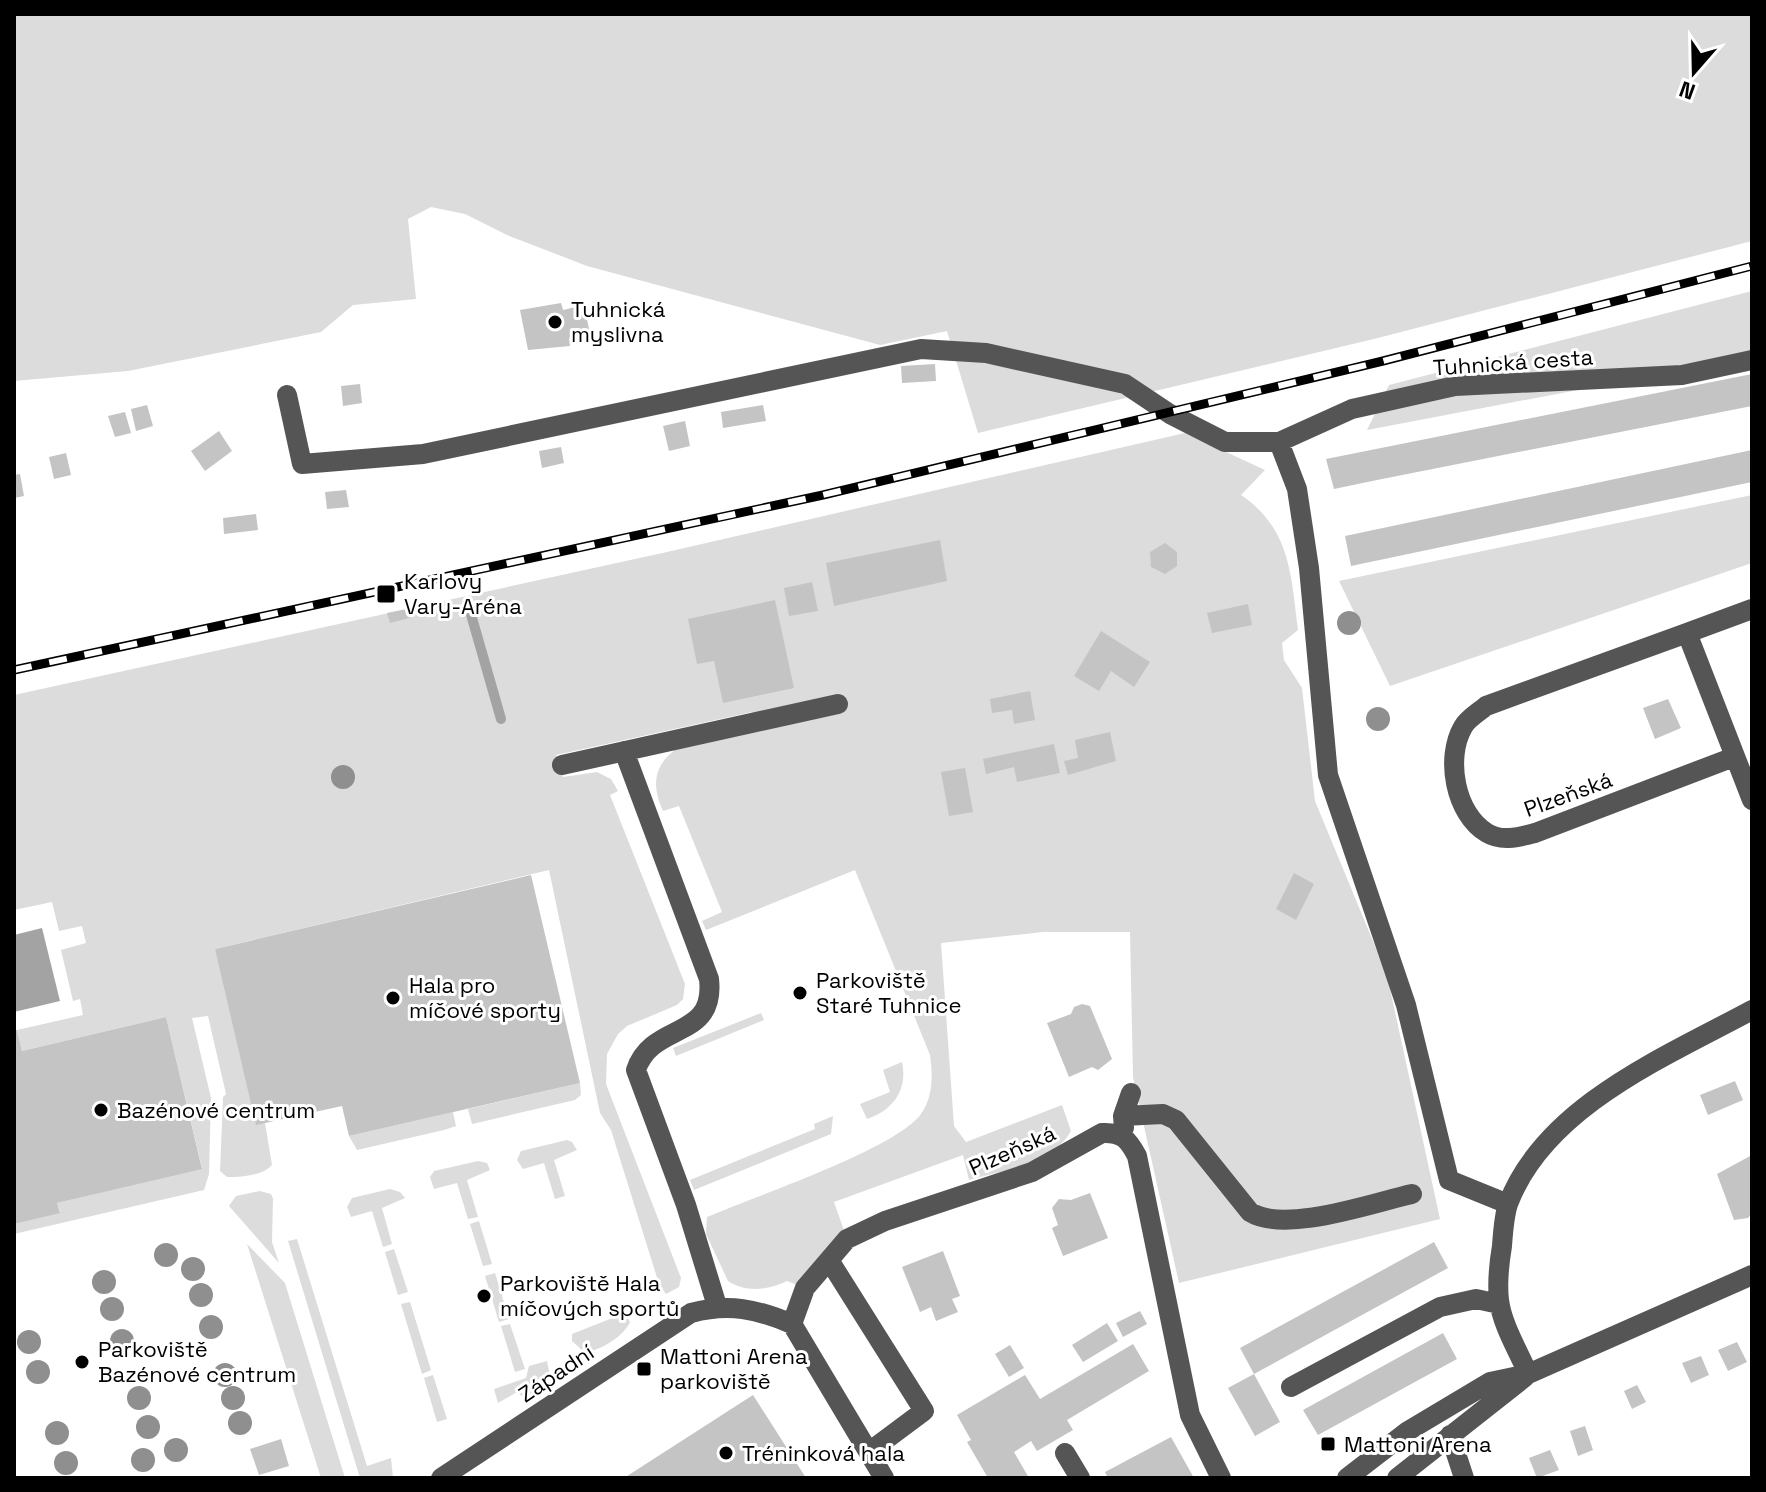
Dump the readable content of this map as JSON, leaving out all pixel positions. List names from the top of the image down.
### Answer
{
  "streets": {
    "street": ["Tuhnická cesta", "Plzeňská", "Západní"]
  },
  "crossings": [
    ["Plzeňská", "Západní"]
  ],
  "places": {
    "other": [
      "Tuhnická myslivna",
      "Parkoviště Staré Tuhnice",
      "Hala pro míčové sporty",
      "Bazénové centrum",
      "Parkoviště Hala míčových sportů",
      "Parkoviště Bazénové centrum",
      "Tréninková hala"
    ],
    "transit": ["Karlovy Vary-Aréna", "Mattoni Arena parkoviště", "Mattoni Arena"]
  },
  "north": "bottom"
}
